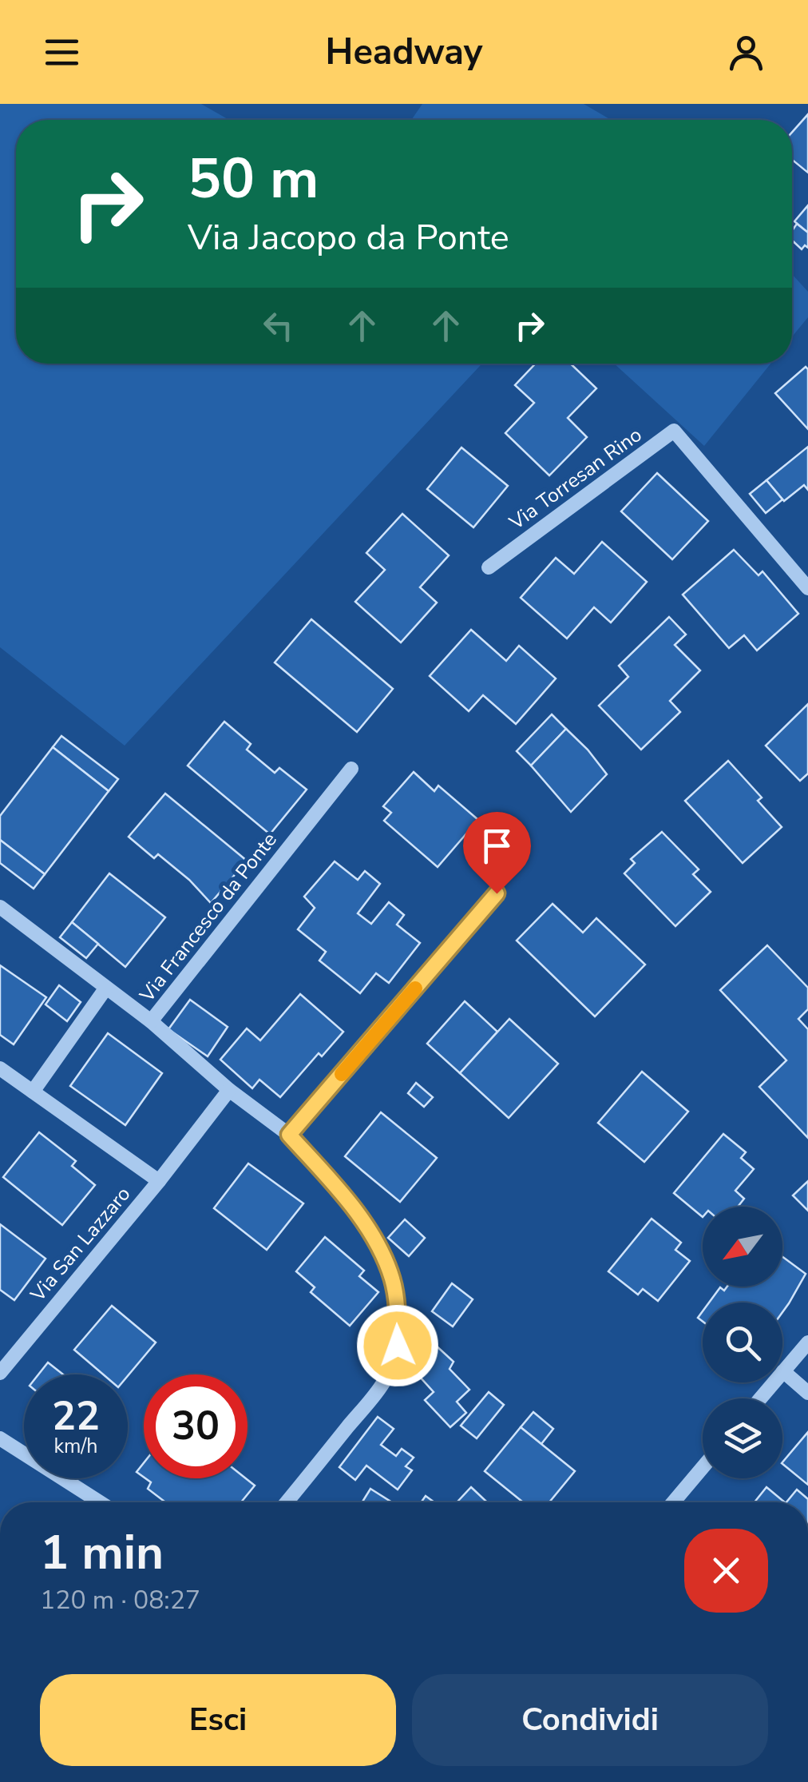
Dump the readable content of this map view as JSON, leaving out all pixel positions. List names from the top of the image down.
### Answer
{
  "streets": {
    "street": ["Via Torresan Rino", "Via Francesco da Ponte", "Via San Lazzaro"]
  },
  "crossings": [
    ["Via Francesco da Ponte", "Via San Lazzaro"]
  ],
  "north": "bottom left",
  "page": {
    "header": "Headway",
    "turn": ["50 m", "Via Jacopo da Ponte"],
    "speed": "22 km/h",
    "limit": "30",
    "heading": ["1 min", "120 m · 08:27"],
    "buttons": ["Esci", "Condividi"]
  }
}
